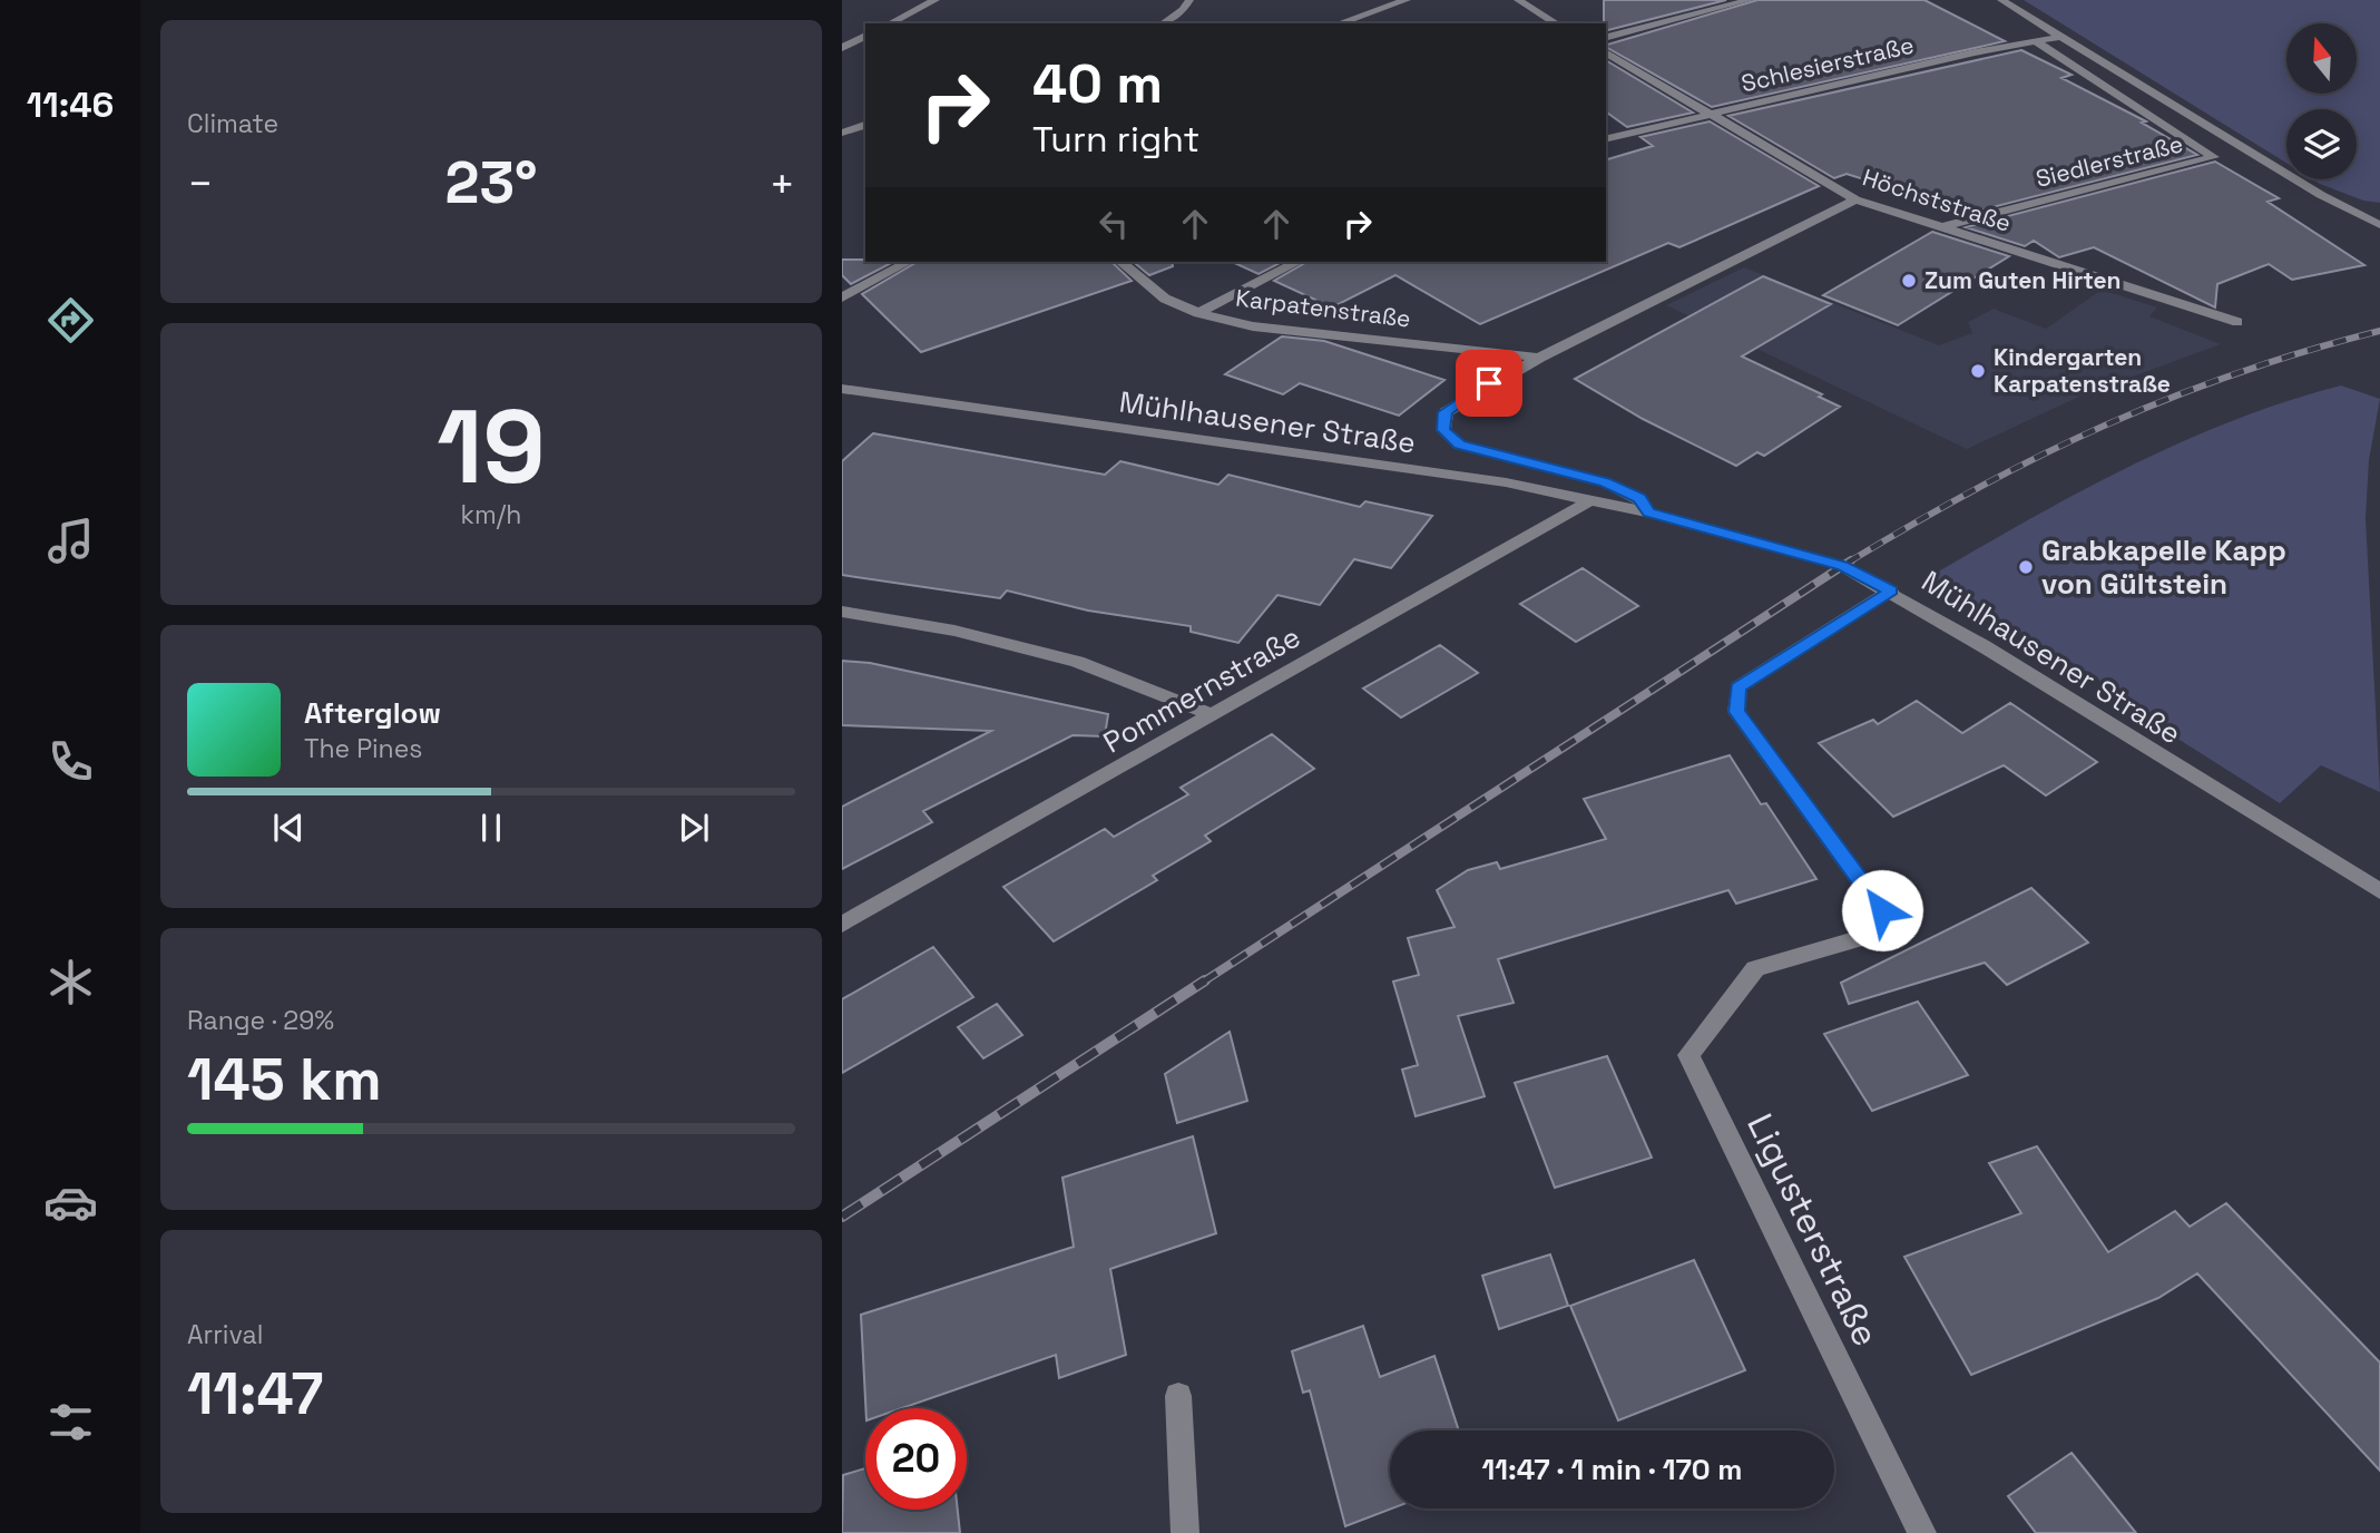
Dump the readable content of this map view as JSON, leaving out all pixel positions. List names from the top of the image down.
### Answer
{
  "streets": {
    "street": [
      "Schlesierstraße",
      "Siedlerstraße",
      "Höchststraße",
      "Karpatenstraße",
      "Mühlhausener Straße",
      "Pommernstraße",
      "Ligusterstraße"
    ]
  },
  "crossings": [
    ["Schlesierstraße", "Siedlerstraße"],
    ["Schlesierstraße", "Höchststraße"],
    ["Siedlerstraße", "Höchststraße"],
    ["Mühlhausener Straße", "Pommernstraße"],
    ["Mühlhausener Straße", "Ligusterstraße"]
  ],
  "places": ["Zum Guten Hirten", "Kindergarten Karpatenstraße", "Grabkapelle Kapp von Gültstein"],
  "north": "top",
  "page": {
    "tabs": "11:46",
    "tile": [
      "Climate",
      ["19", "km/h"],
      ["Range · 29%", "145 km"],
      ["Arrival", "11:47"]
    ],
    "turn": ["40 m", "Turn right"],
    "heat": ["−", "23°", "+"],
    "song": ["Afterglow", "The Pines"],
    "limit": "20",
    "trip": "11:47 · 1 min · 170 m"
  }
}
